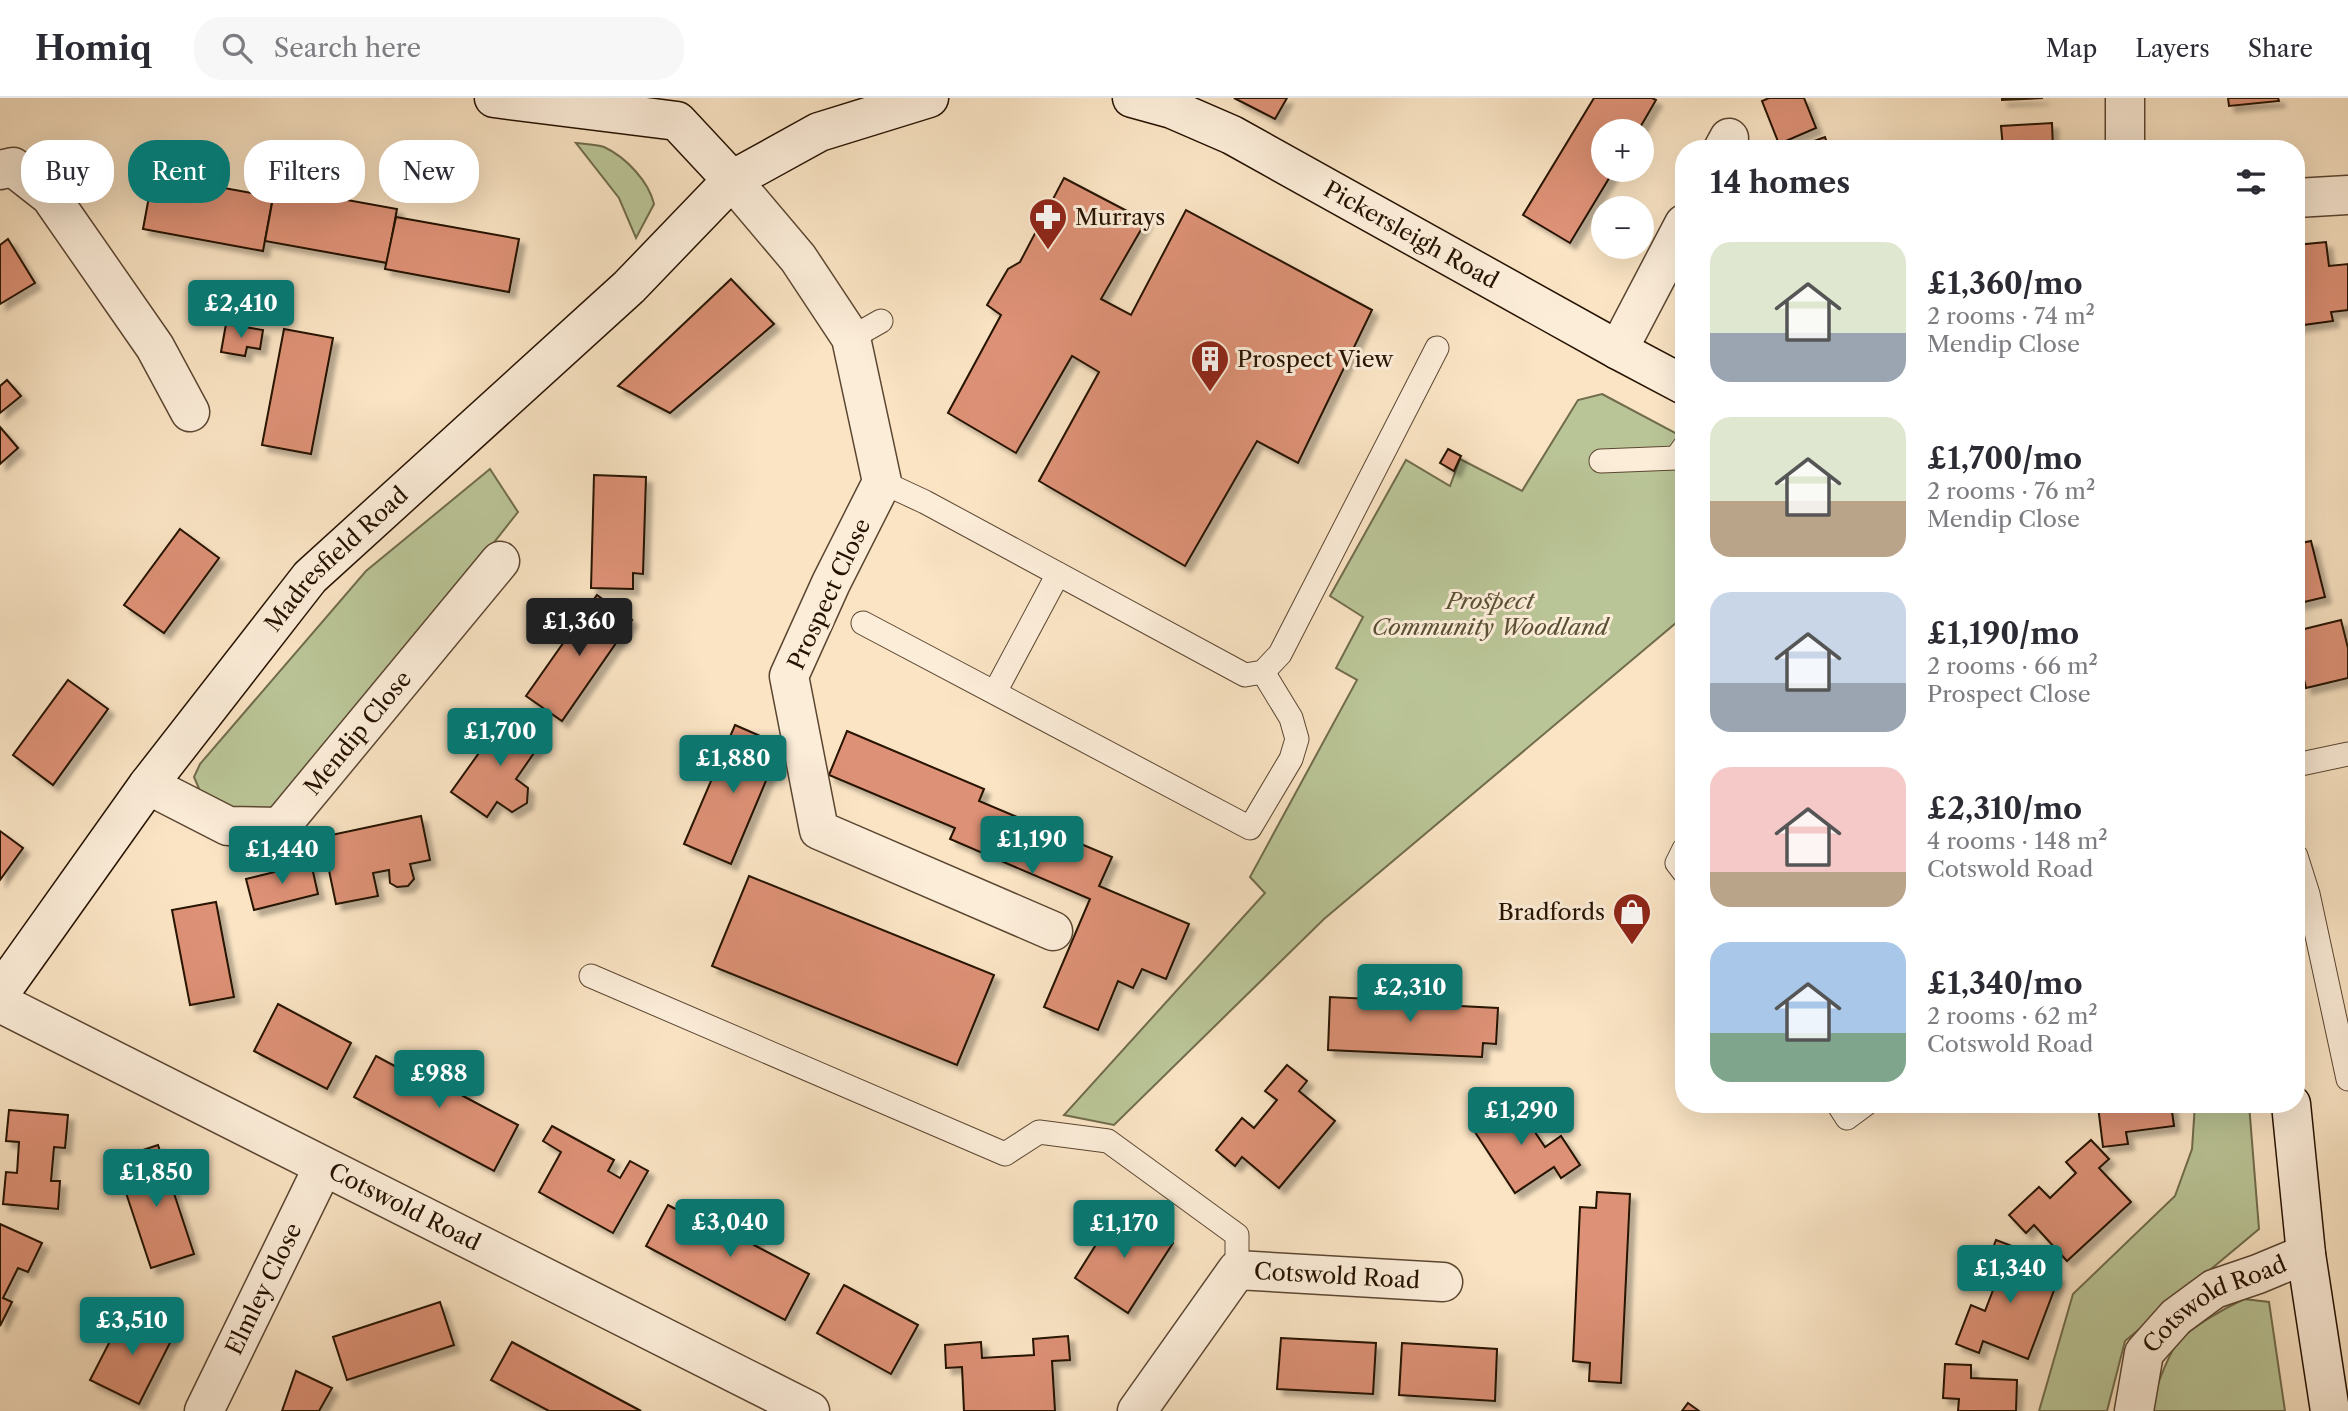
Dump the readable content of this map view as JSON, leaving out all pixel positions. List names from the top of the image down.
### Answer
{
  "streets": {
    "street": [
      "Pickersleigh Road",
      "Madresfield Road",
      "Prospect Close",
      "Mendip Close",
      "Cotswold Road",
      "Elmley Close"
    ]
  },
  "crossings": [
    ["Madresfield Road", "Mendip Close"],
    ["Cotswold Road", "Elmley Close"]
  ],
  "parks": ["Prospect Community Woodland"],
  "places": {
    "pharmacy": ["Murrays"],
    "building": ["Prospect View"],
    "shop": ["Bradfords"]
  },
  "page": {
    "header": "Homiq",
    "search": "Search here",
    "nav": ["Map", "Layers", "Share"],
    "map_buttons": ["+", "−"],
    "chip": [
      "Buy",
      "Rent",
      "Filters",
      "New"
    ],
    "heading": "14 homes",
    "list": [
      {
        "name": "£1,360/mo",
        "note": "2 rooms · 74 m² · Mendip Close"
      },
      {
        "name": "£1,700/mo",
        "note": "2 rooms · 76 m² · Mendip Close"
      },
      {
        "name": "£1,190/mo",
        "note": "2 rooms · 66 m² · Prospect Close"
      },
      {
        "name": "£2,310/mo",
        "note": "4 rooms · 148 m² · Cotswold Road"
      },
      {
        "name": "£1,340/mo",
        "note": "2 rooms · 62 m² · Cotswold Road"
      }
    ],
    "price": [
      "£2,410",
      "£1,360",
      "£1,700",
      "£1,880",
      "£1,190",
      "£1,440",
      "£2,310",
      "£988",
      "£1,290",
      "£1,850",
      "£3,040",
      "£1,170",
      "£1,340",
      "£3,510"
    ]
  }
}
